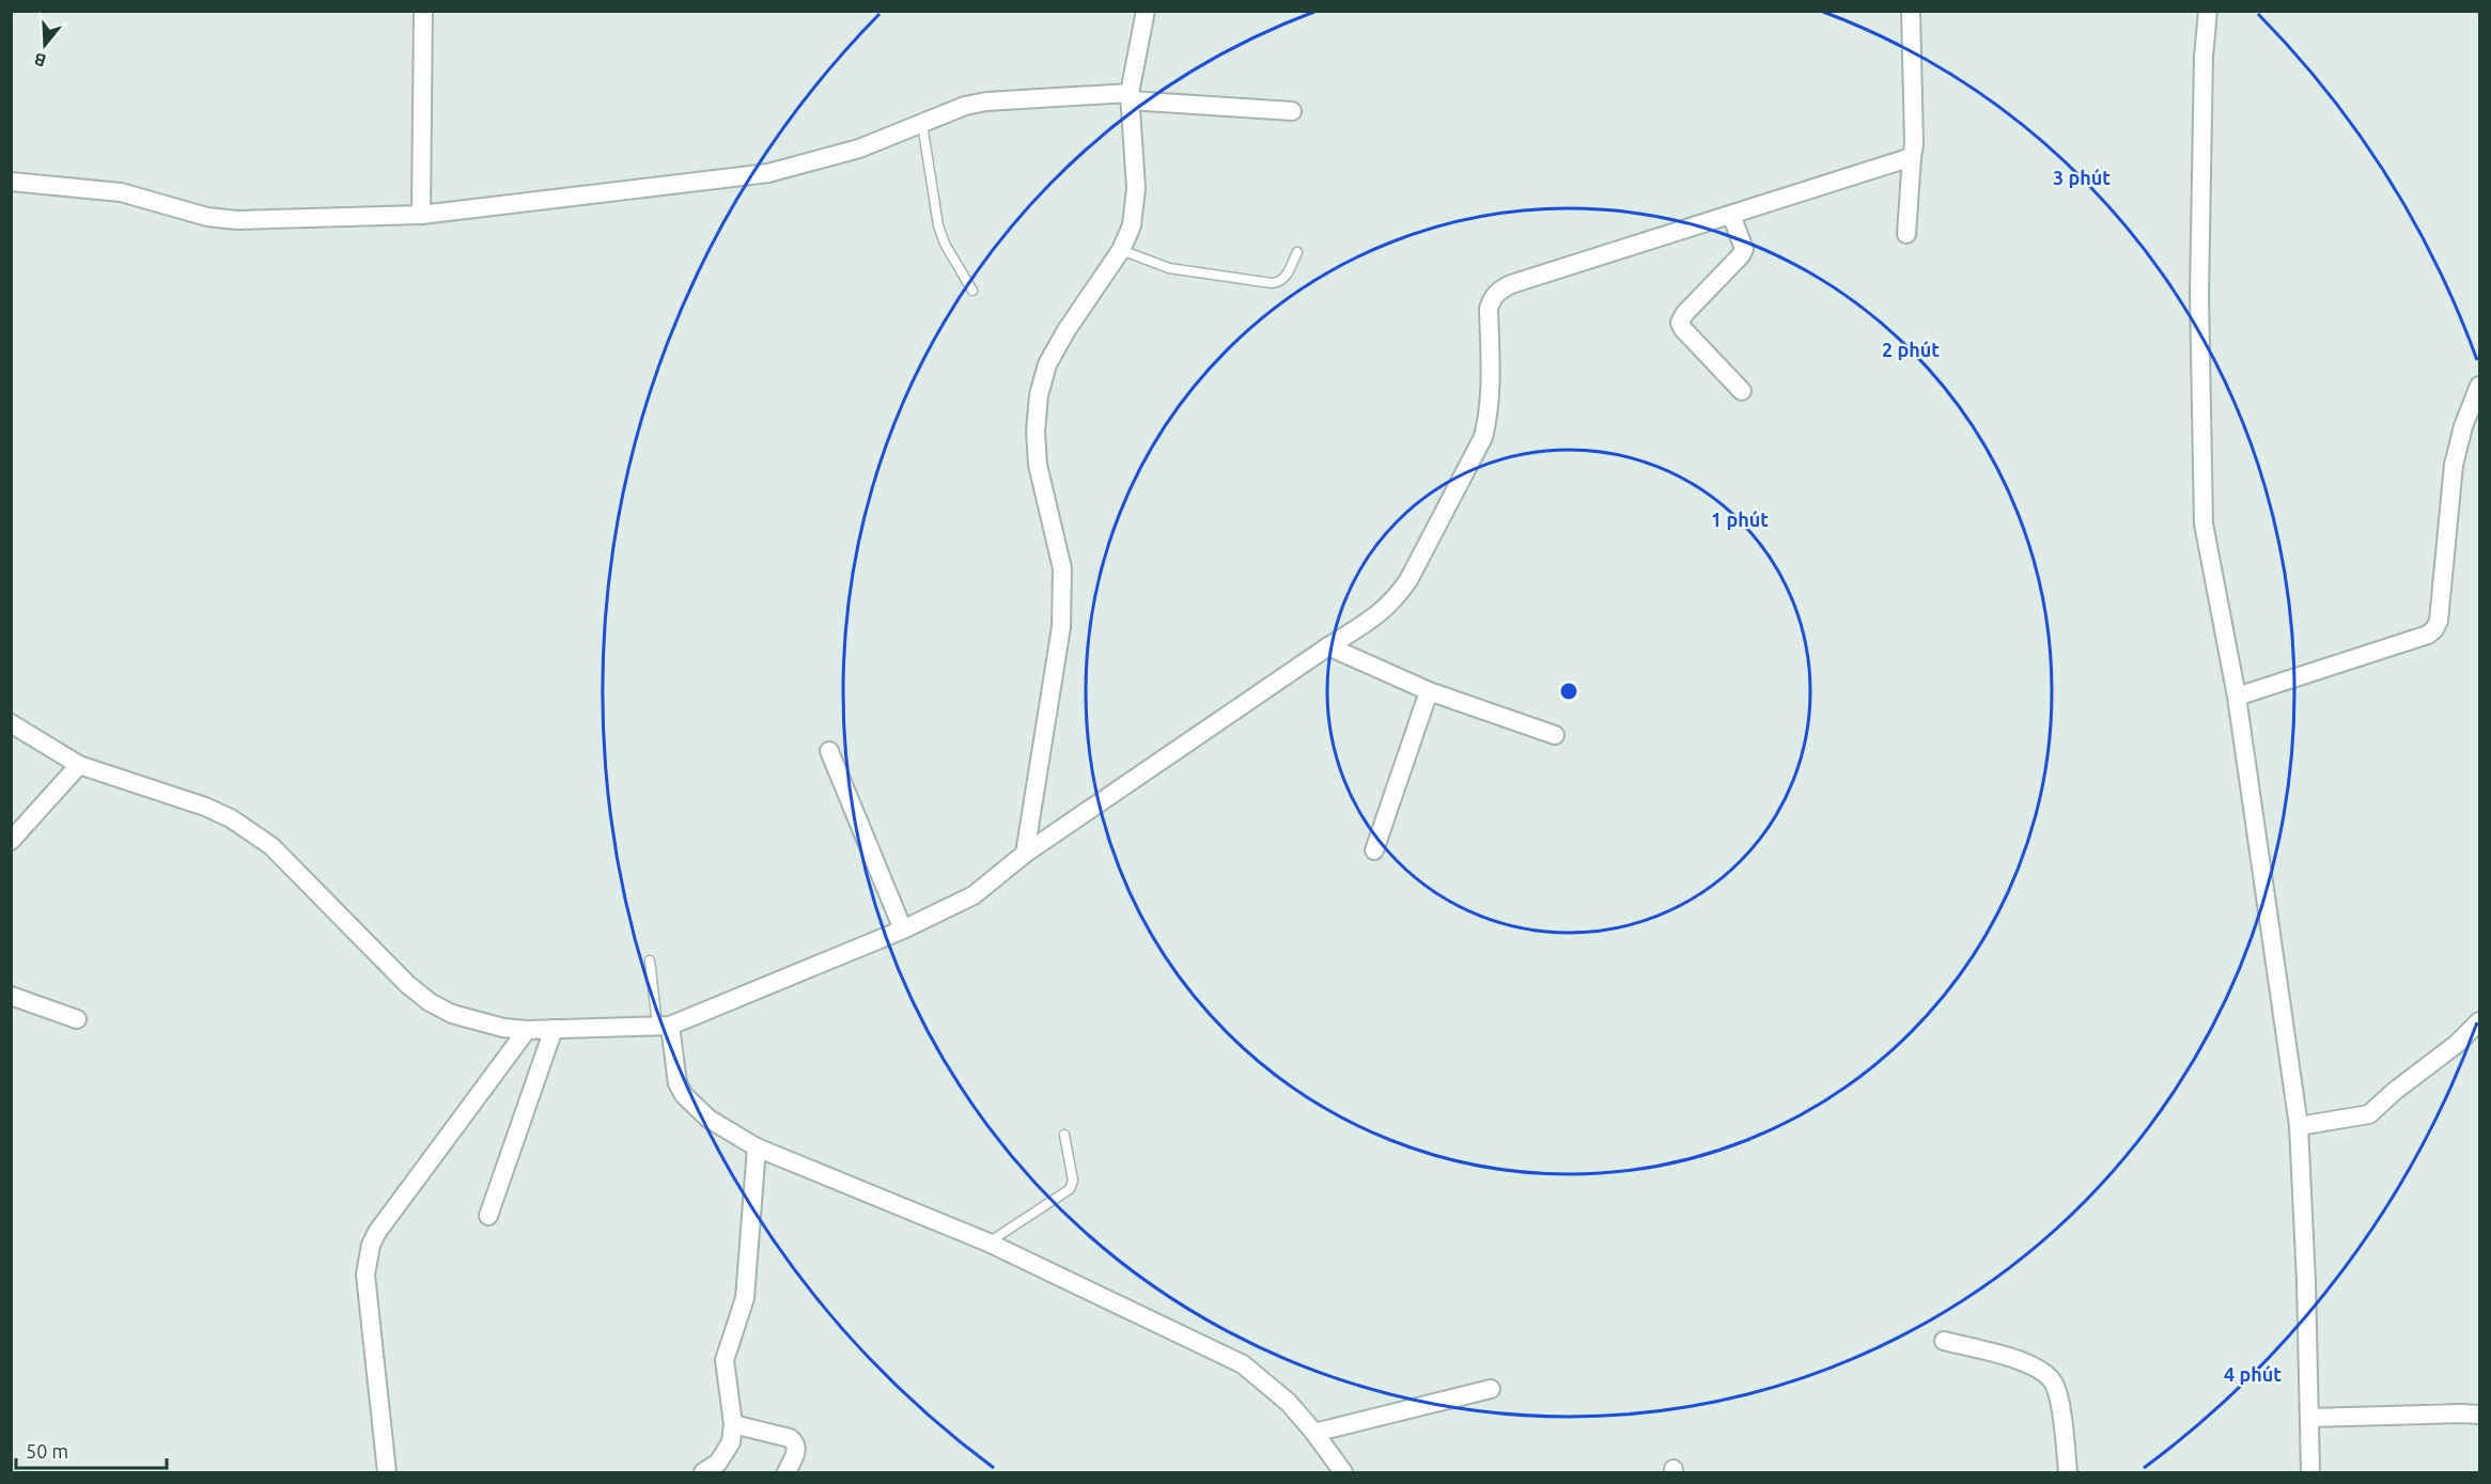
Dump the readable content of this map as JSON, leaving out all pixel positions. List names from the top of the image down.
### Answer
{
  "scale_bar": "50 m",
  "north": "bottom",
  "rings": [
    "3 phút",
    "2 phút",
    "1 phút",
    "4 phút"
  ]
}
